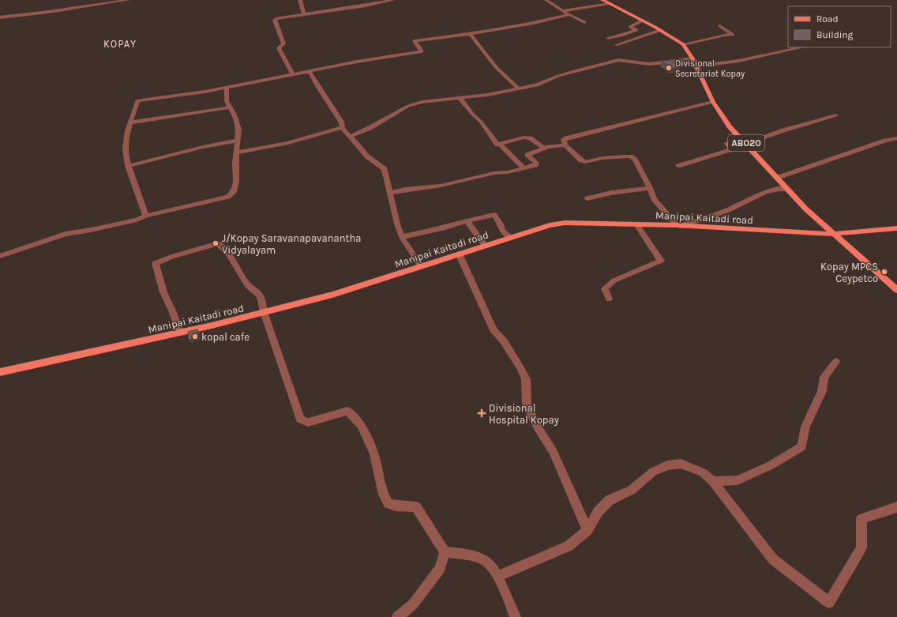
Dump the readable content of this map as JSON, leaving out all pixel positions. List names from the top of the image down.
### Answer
{
  "streets": {
    "main road": ["AB020", "Manipai Kaitadi road"]
  },
  "crossings": [
    ["AB020", "Manipai Kaitadi road"]
  ],
  "districts": ["KOPAY"],
  "places": {
    "other": [
      "Divisional Secretariat Kopay",
      "J/Kopay Saravanapavanantha Vidyalayam",
      "Kopay MPCS Ceypetco",
      "kopal cafe"
    ],
    "health": ["Divisional Hospital Kopay"]
  },
  "legend": ["Road", "Building"]
}
